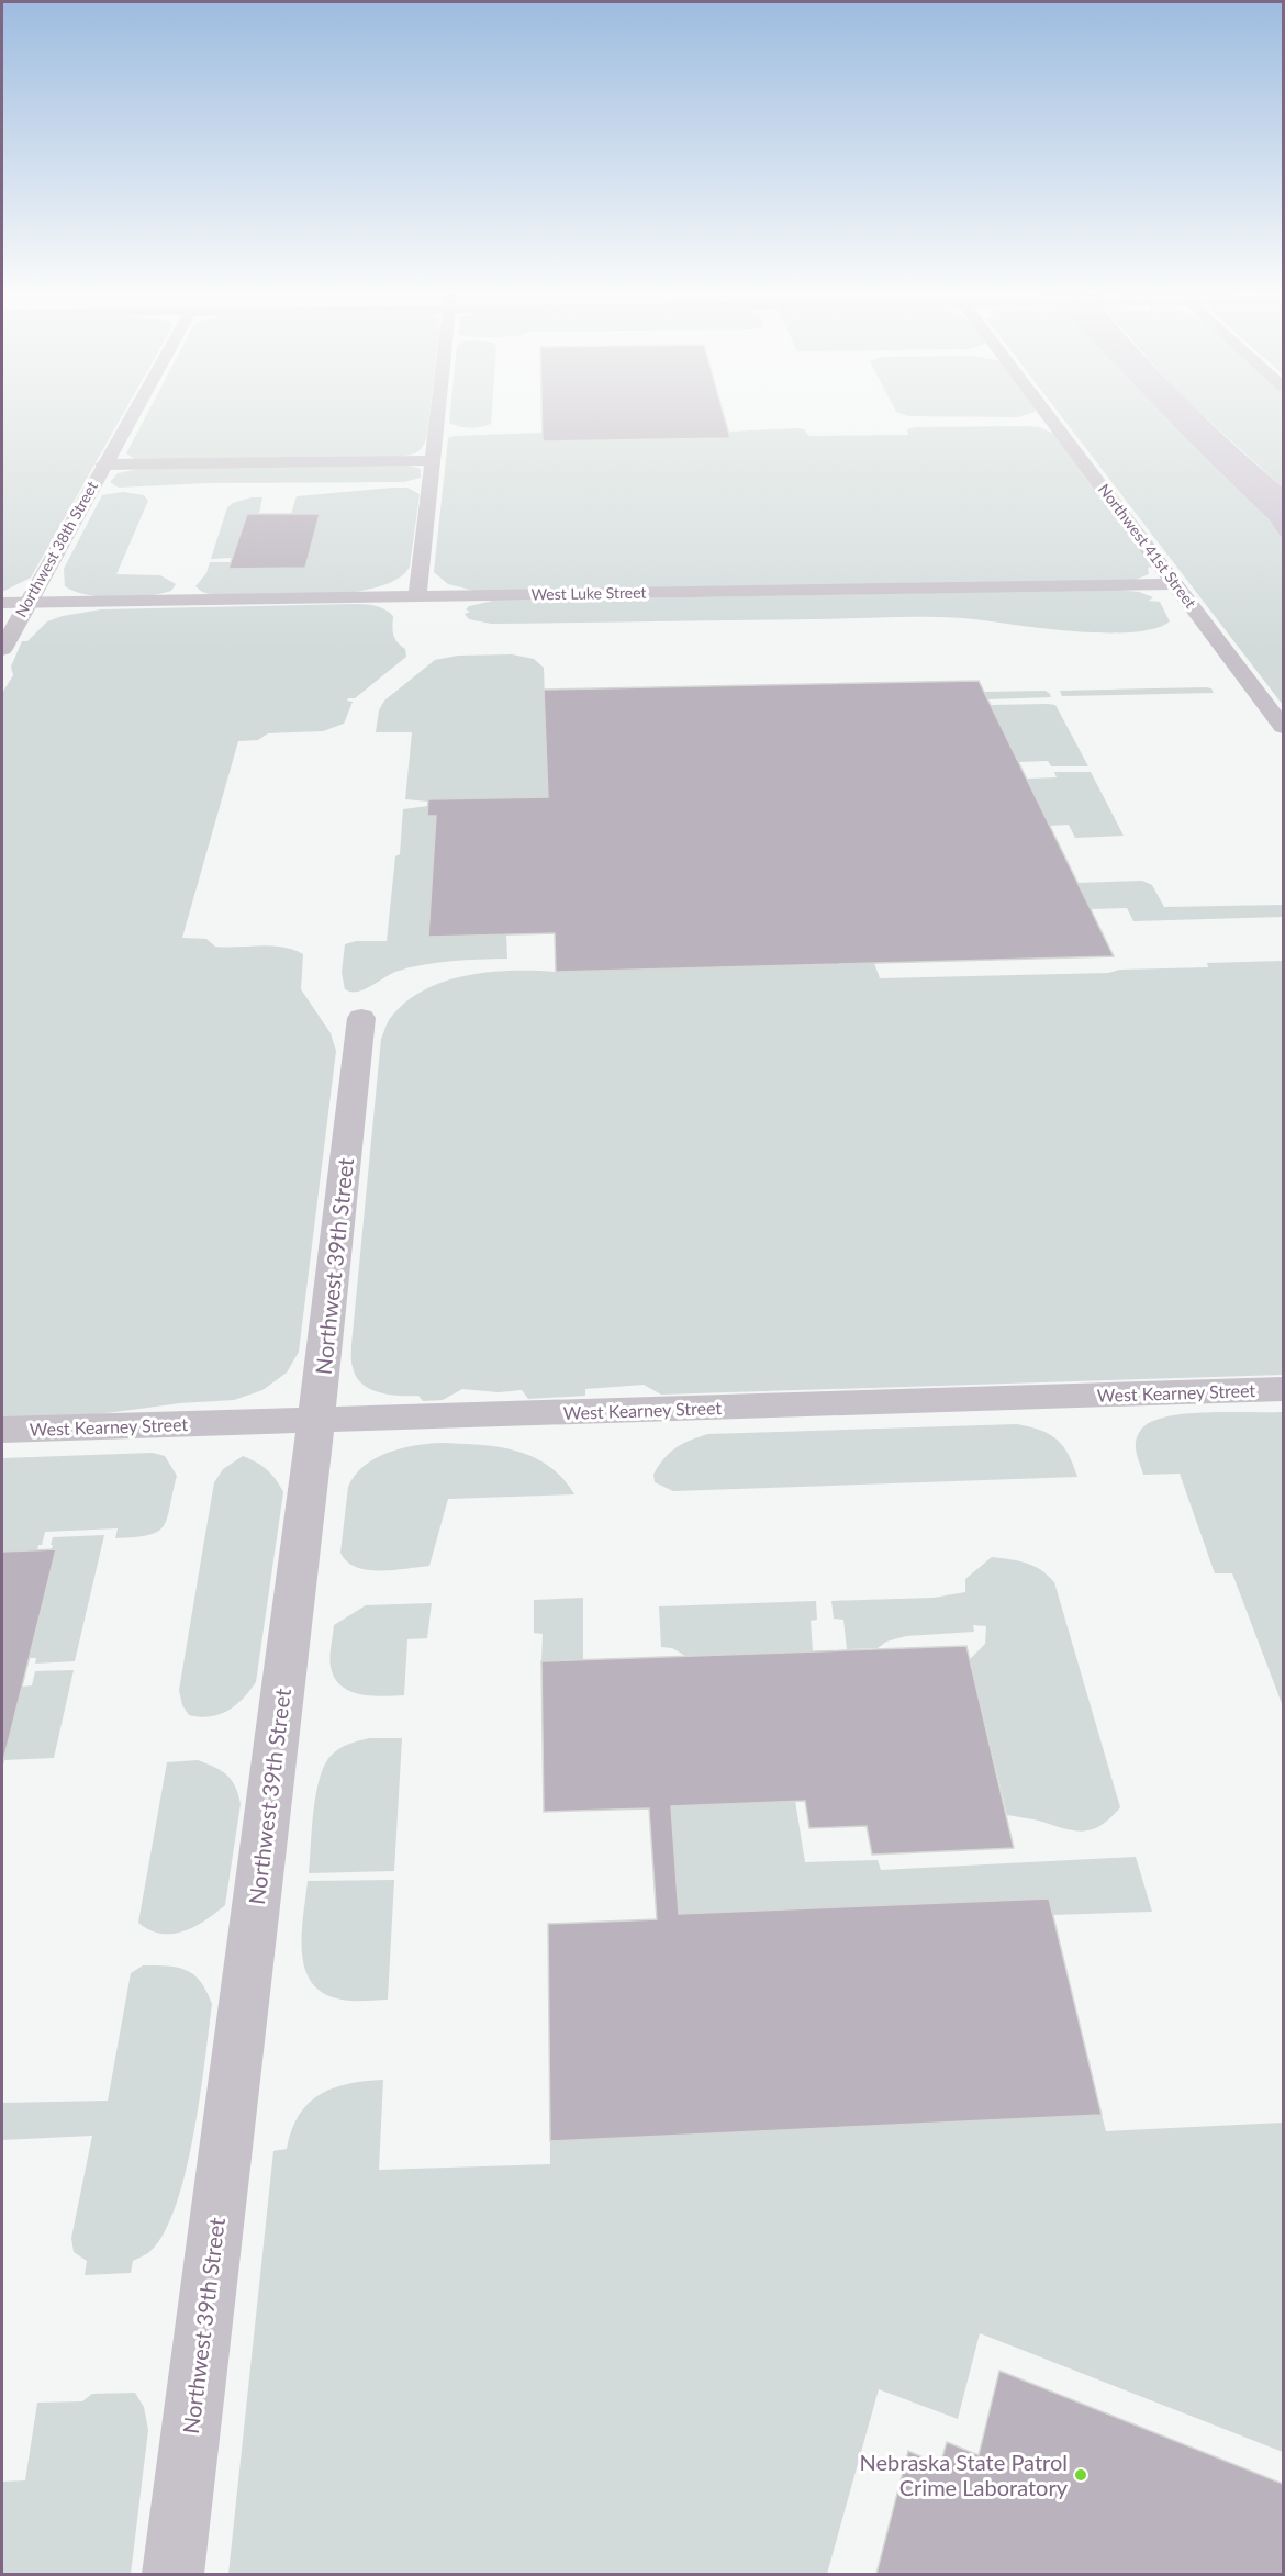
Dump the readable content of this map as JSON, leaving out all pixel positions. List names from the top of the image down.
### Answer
{
  "streets": {
    "street": [
      "Northwest 41st Street",
      "Northwest 38th Street",
      "West Luke Street",
      "Northwest 39th Street",
      "West Kearney Street"
    ]
  },
  "crossings": [
    ["Northwest 41st Street", "West Luke Street"],
    ["Northwest 38th Street", "West Luke Street"],
    ["Northwest 39th Street", "West Kearney Street"]
  ],
  "places": ["Nebraska State Patrol Crime Laboratory"]
}
